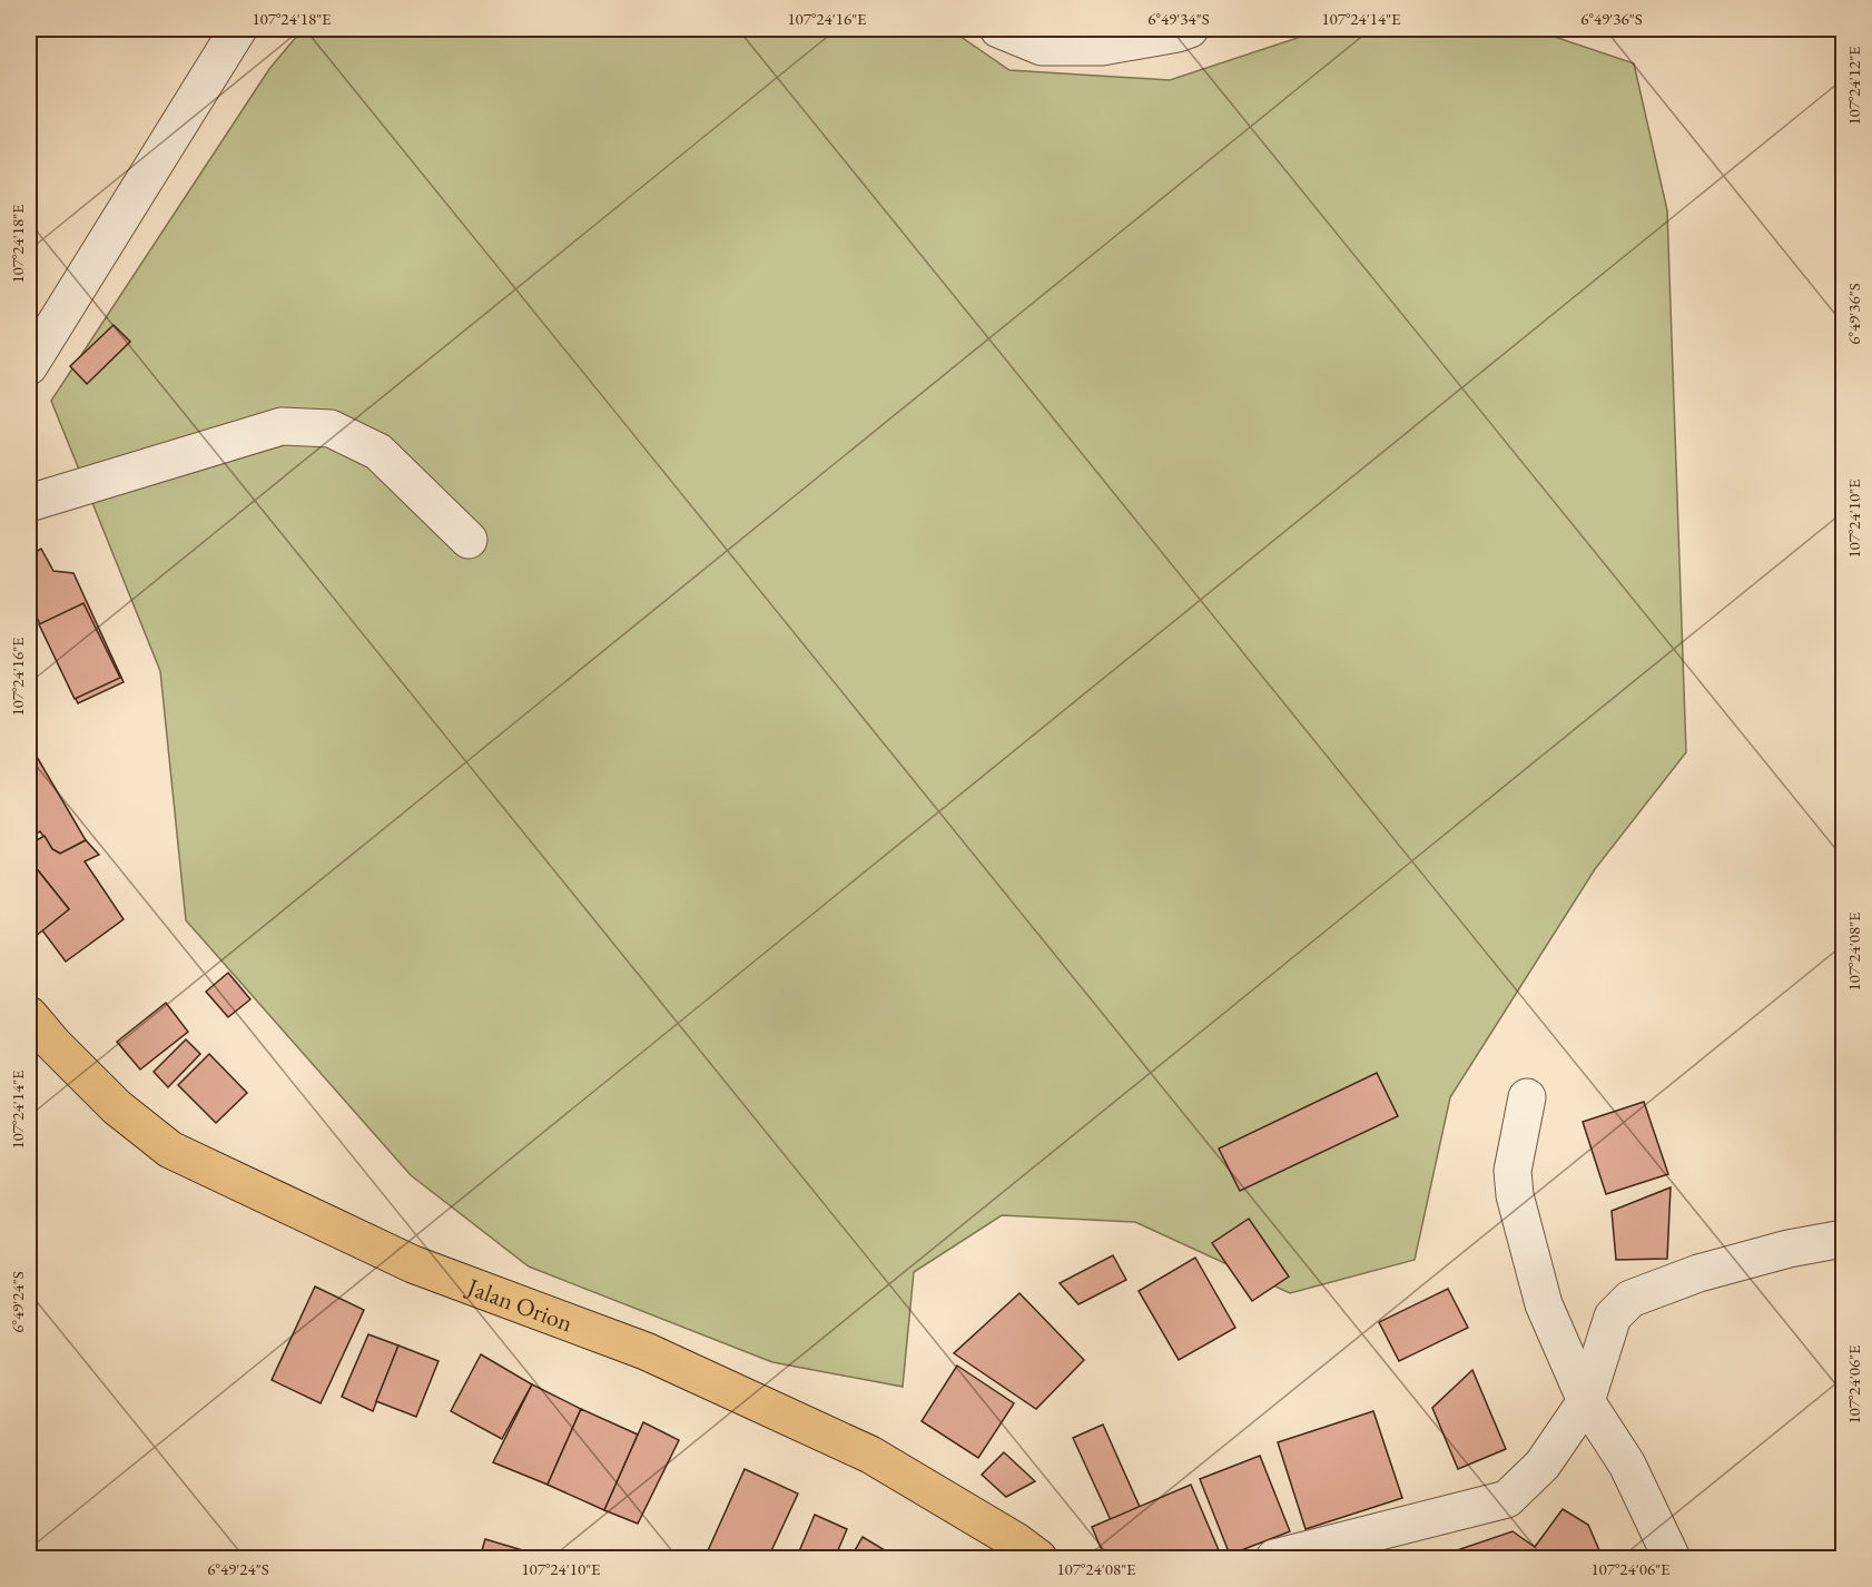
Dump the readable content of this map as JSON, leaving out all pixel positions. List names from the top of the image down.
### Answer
{
  "streets": {
    "highway": ["Jalan Orion"]
  },
  "coordinates": [
    "107°24'18\"E",
    "107°24'16\"E",
    "6°49'34\"S",
    "107°24'14\"E",
    "6°49'36\"S",
    "107°24'12\"E",
    "107°24'10\"E",
    "107°24'08\"E",
    "6°49'24\"S",
    "107°24'06\"E"
  ]
}
